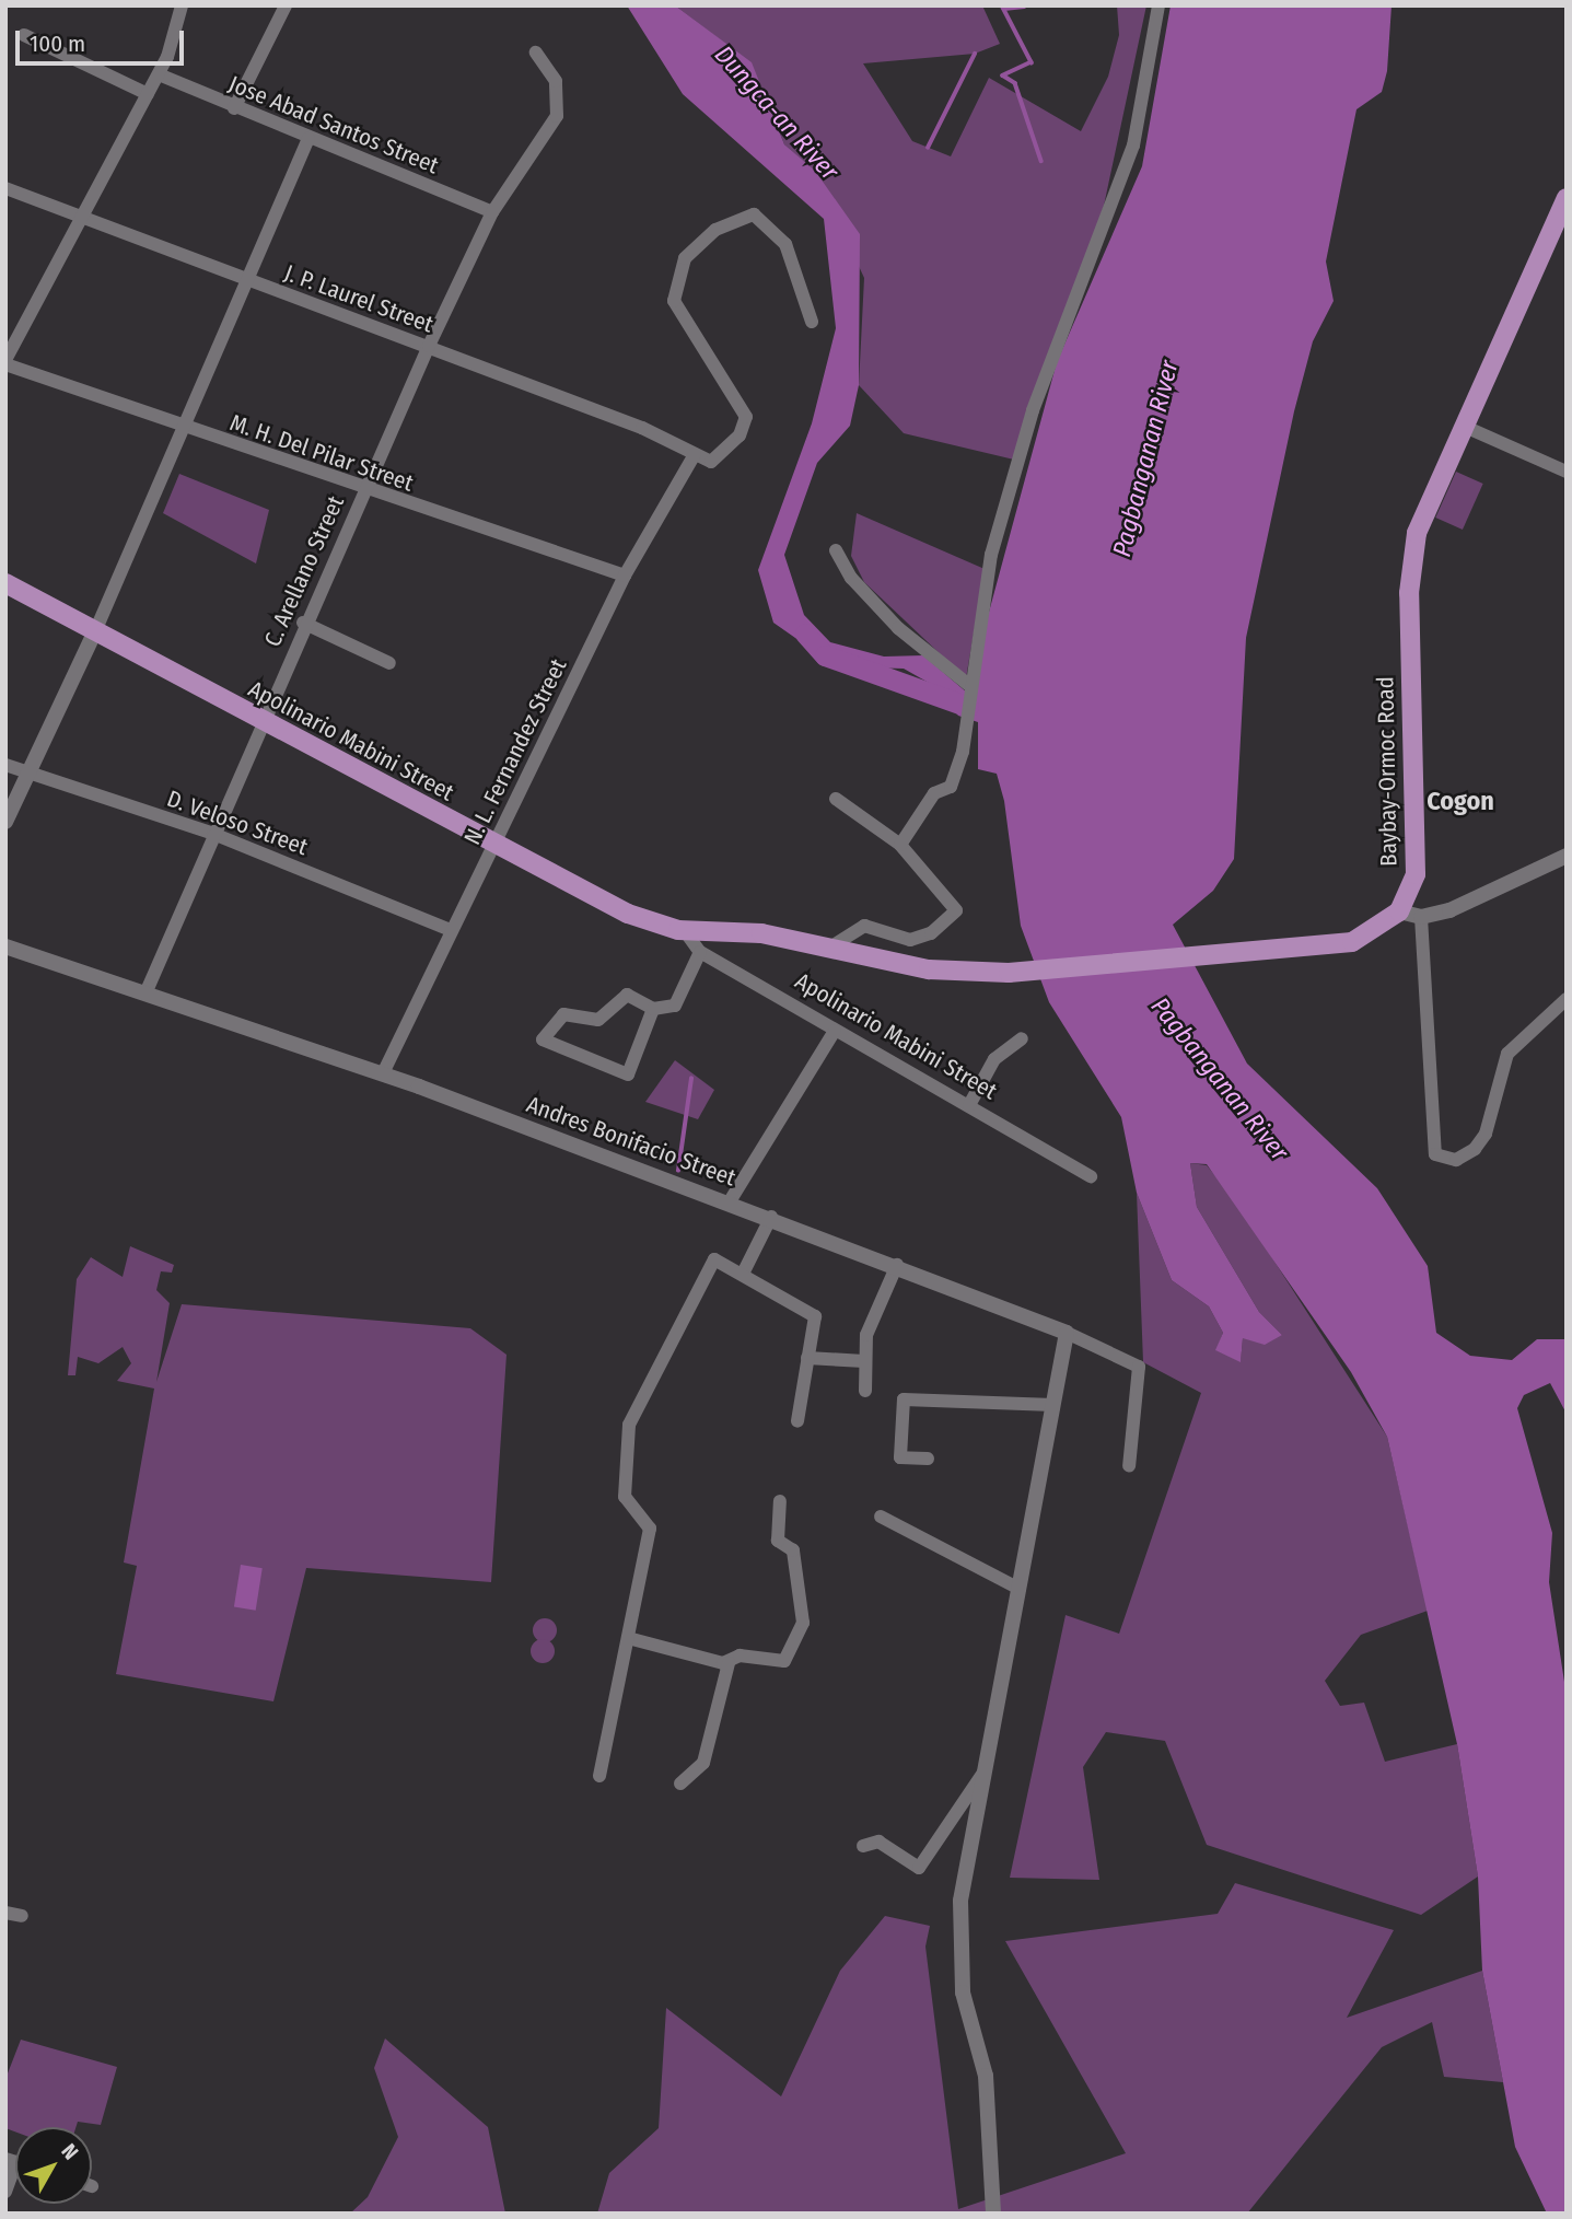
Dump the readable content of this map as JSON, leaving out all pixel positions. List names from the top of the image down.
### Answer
{
  "streets": {
    "main road": ["Apolinario Mabini Street", "Baybay-Ormoc Road"],
    "street": [
      "Jose Abad Santos Street",
      "J. P. Laurel Street",
      "M. H. Del Pilar Street",
      "C. Arellano Street",
      "N. L. Fernandez Street",
      "D. Veloso Street",
      "Andres Bonifacio Street"
    ]
  },
  "crossings": [
    ["Jose Abad Santos Street", "C. Arellano Street"],
    ["J. P. Laurel Street", "C. Arellano Street"],
    ["J. P. Laurel Street", "N. L. Fernandez Street"],
    ["M. H. Del Pilar Street", "C. Arellano Street"],
    ["M. H. Del Pilar Street", "N. L. Fernandez Street"],
    ["C. Arellano Street", "Apolinario Mabini Street"],
    ["C. Arellano Street", "D. Veloso Street"],
    ["C. Arellano Street", "Andres Bonifacio Street"],
    ["Apolinario Mabini Street", "N. L. Fernandez Street"],
    ["N. L. Fernandez Street", "D. Veloso Street"],
    ["N. L. Fernandez Street", "Andres Bonifacio Street"]
  ],
  "districts": ["Cogon"],
  "water": ["Dungca-an River", "Pagbanganan River"],
  "scale_bar": "100 m",
  "north": "top right"
}
